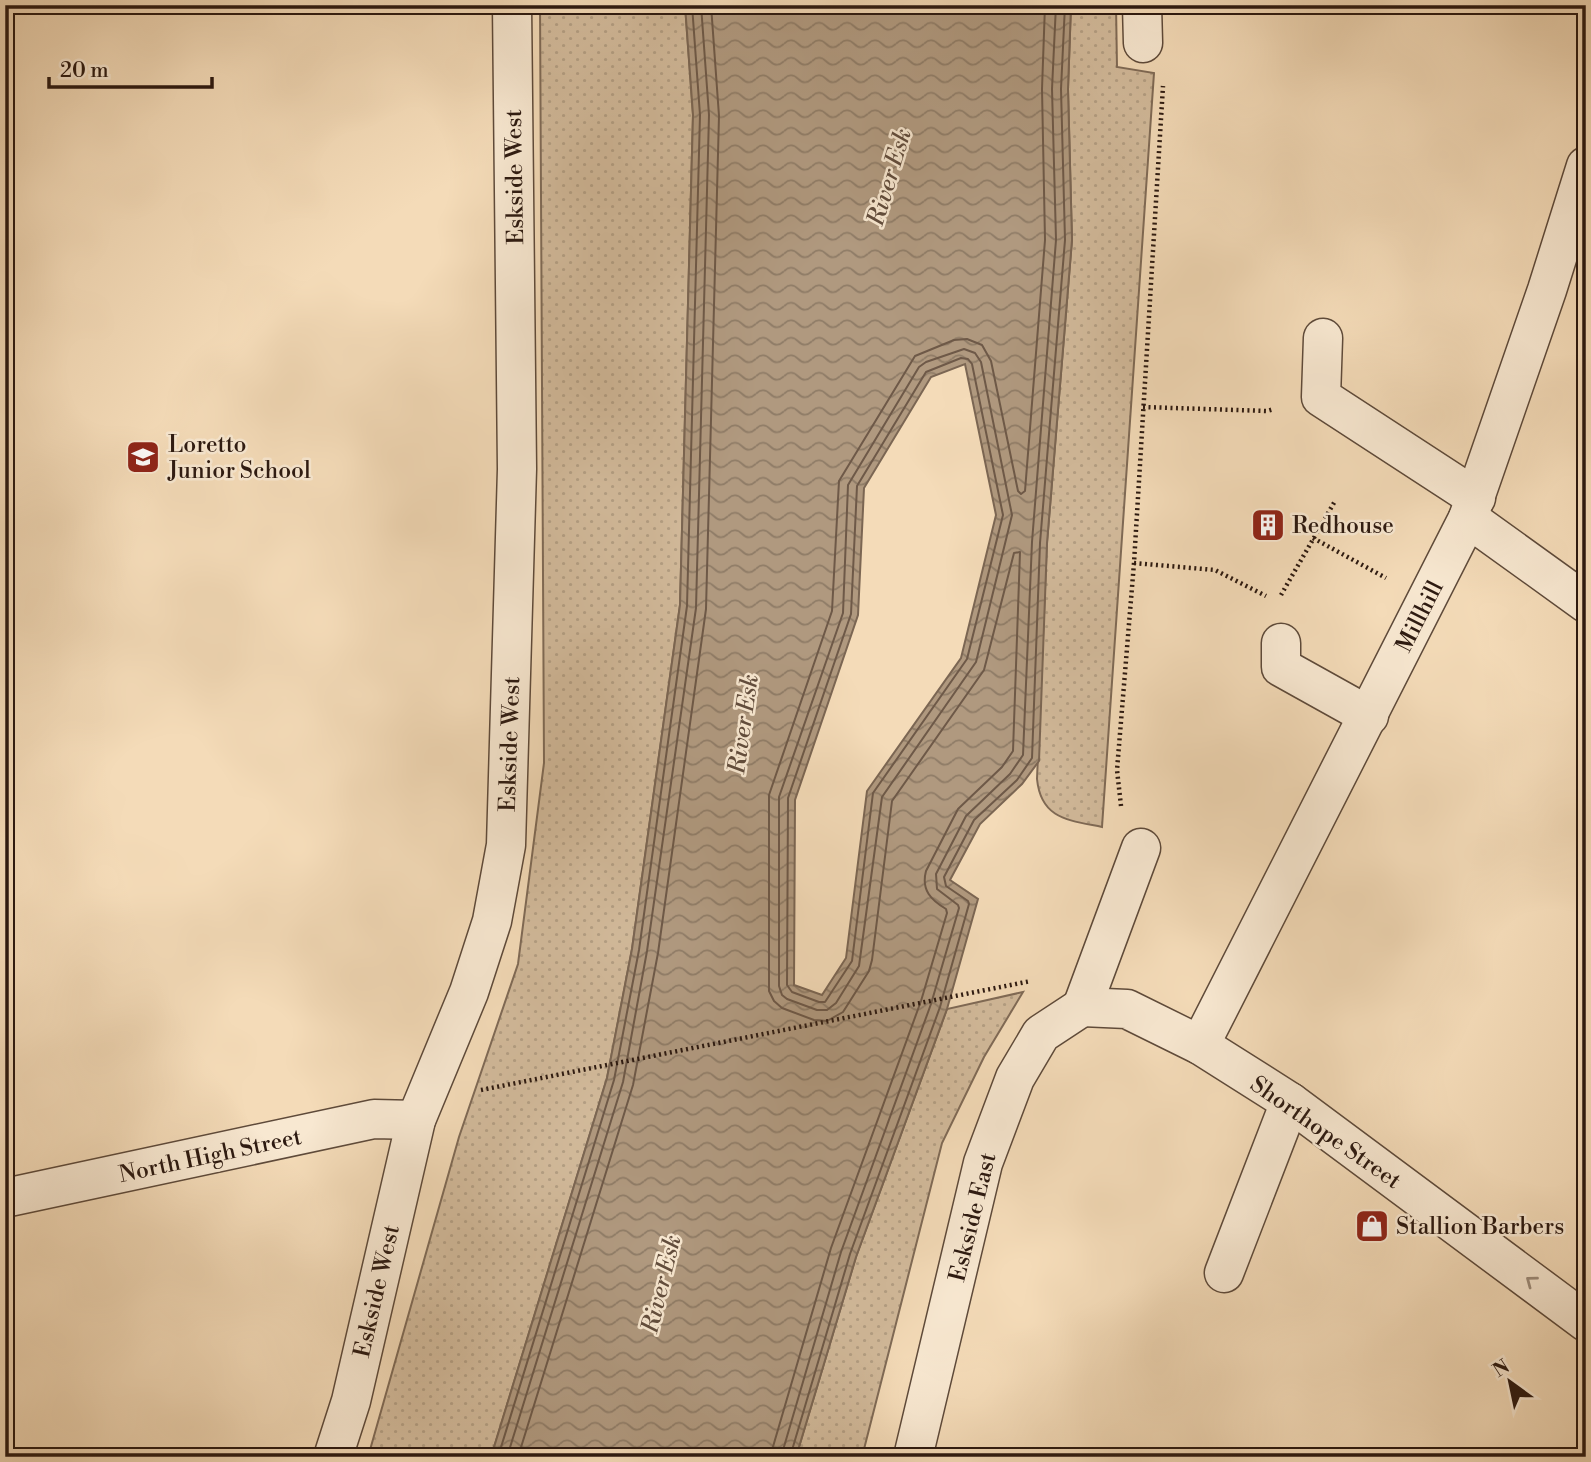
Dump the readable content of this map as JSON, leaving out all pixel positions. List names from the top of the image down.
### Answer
{
  "streets": {
    "street": [
      "Eskside West",
      "Millhill",
      "Shorthope Street",
      "North High Street",
      "Eskside East"
    ]
  },
  "crossings": [
    ["Eskside West", "North High Street"],
    ["Millhill", "Shorthope Street"],
    ["Shorthope Street", "Eskside East"]
  ],
  "one_way": ["Shorthope Street"],
  "water": ["River Esk"],
  "places": {
    "school or university": ["Loretto Junior School"],
    "building": ["Redhouse"],
    "shop": ["Stallion Barbers"]
  },
  "scale_bar": "20 m",
  "north": "top left"
}
